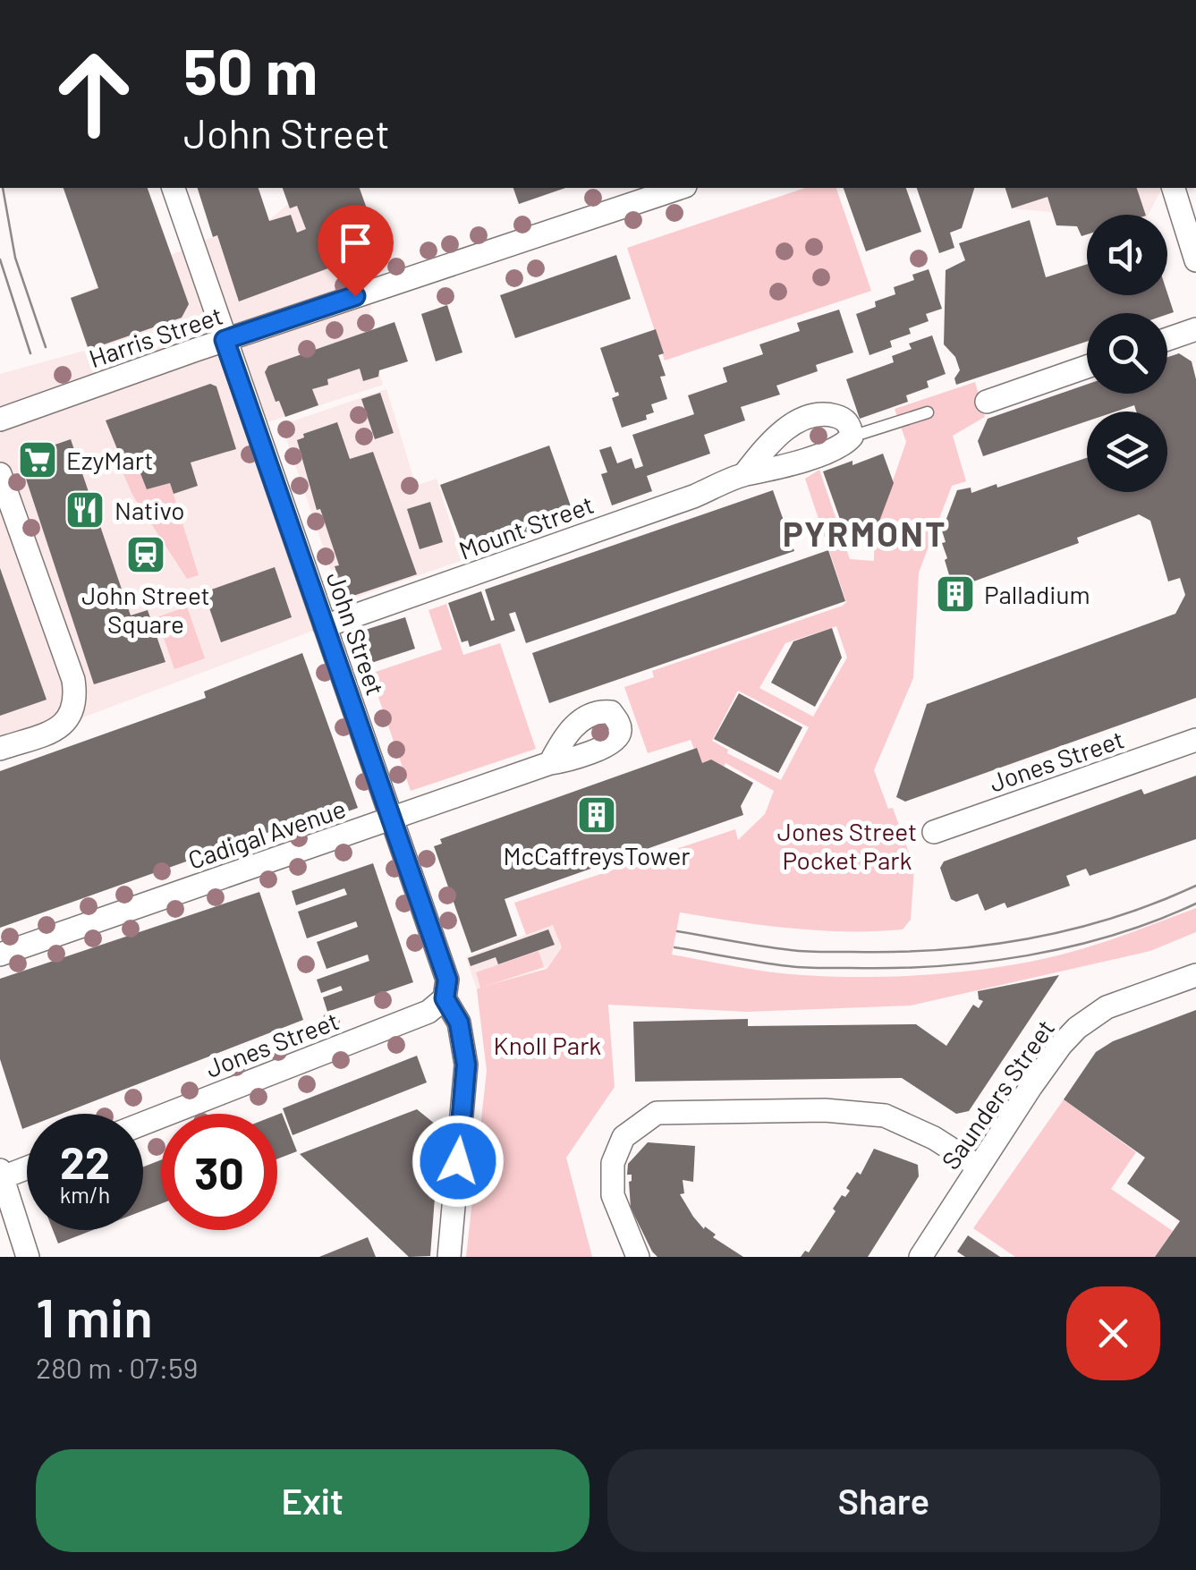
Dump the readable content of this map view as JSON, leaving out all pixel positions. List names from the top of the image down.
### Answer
{
  "streets": {
    "street": [
      "Harris Street",
      "Mount Street",
      "John Street",
      "Jones Street",
      "Cadigal Avenue",
      "Saunders Street"
    ]
  },
  "crossings": [
    ["Harris Street", "John Street"],
    ["Mount Street", "John Street"],
    ["John Street", "Jones Street"],
    ["John Street", "Cadigal Avenue"]
  ],
  "districts": ["PYRMONT"],
  "parks": ["Jones Street Pocket Park", "Knoll Park"],
  "places": {
    "supermarket": ["EzyMart"],
    "restaurant": ["Nativo"],
    "station": ["John Street Square"],
    "building": ["Palladium", "McCaffreysTower"]
  },
  "page": {
    "turn": ["50 m", "John Street"],
    "speed": "22 km/h",
    "limit": "30",
    "heading": ["1 min", "280 m · 07:59"],
    "buttons": ["Exit", "Share"]
  }
}
